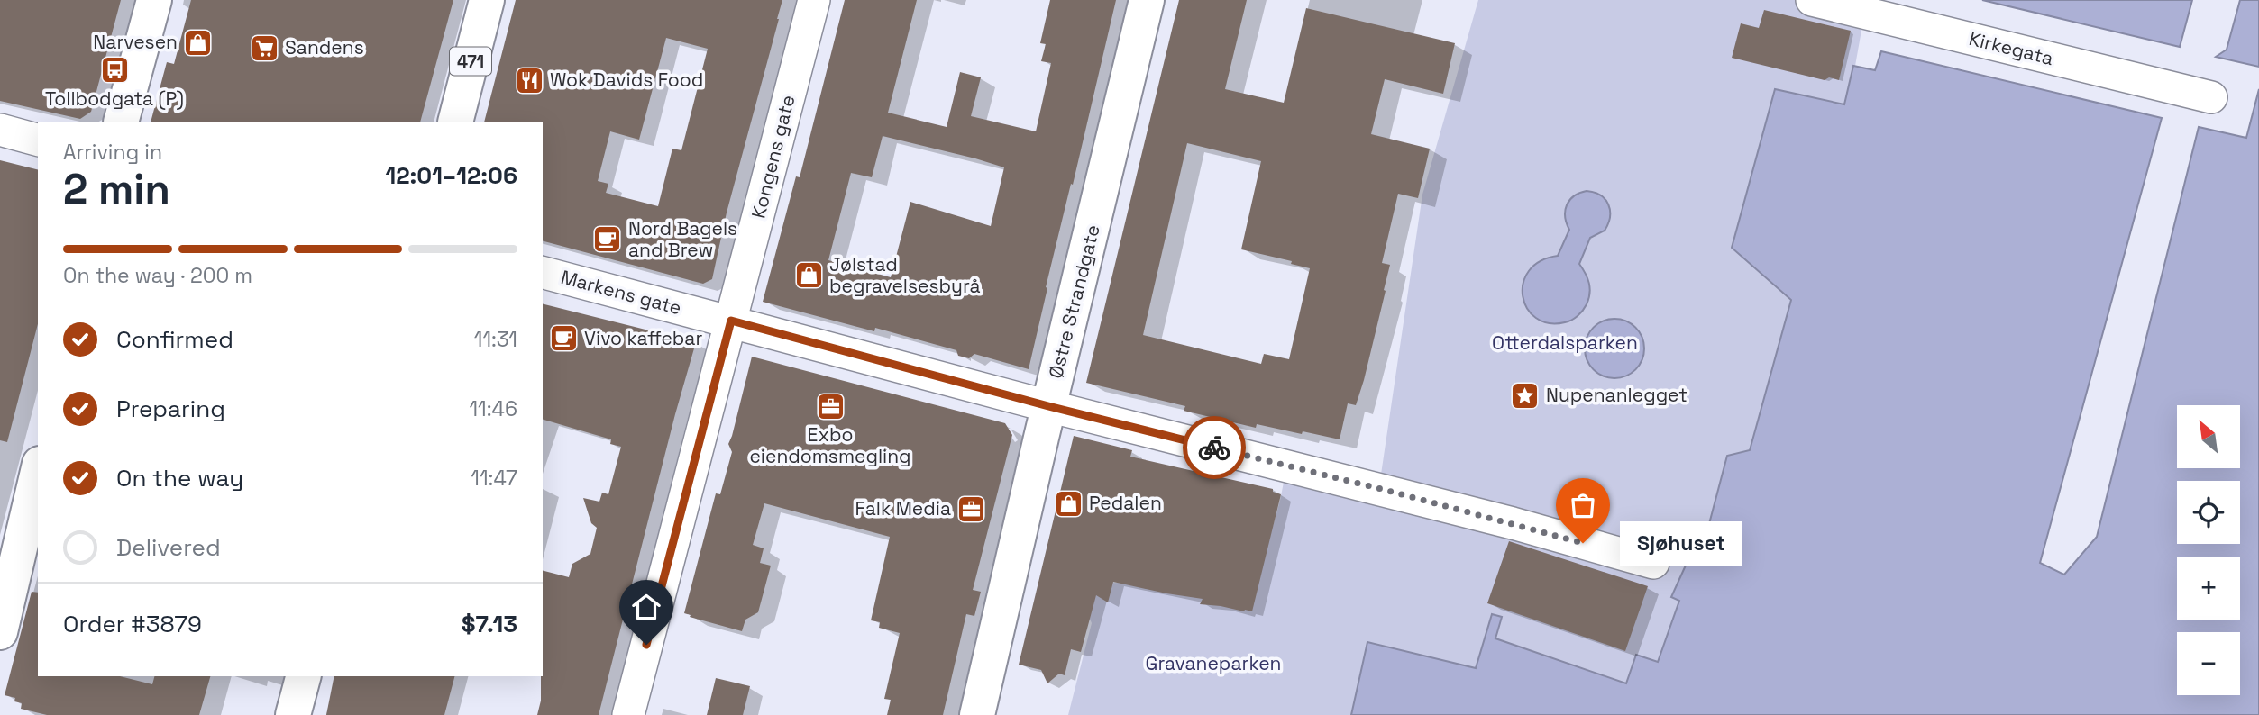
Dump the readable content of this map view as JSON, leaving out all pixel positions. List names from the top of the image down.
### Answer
{
  "streets": {
    "street": [
      "Kirkegata",
      "471",
      "Kongens gate",
      "Markens gate",
      "Østre Strandgate"
    ]
  },
  "crossings": [
    ["Kongens gate", "Markens gate"],
    ["Markens gate", "Østre Strandgate"]
  ],
  "parks": ["Otterdalsparken", "Gravaneparken"],
  "places": {
    "shop": ["Narvesen", "Jølstad begravelsesbyrå", "Pedalen"],
    "supermarket": ["Sandens"],
    "bus stop": ["Tollbodgata (P)"],
    "restaurant": ["Wok Davids Food"],
    "cafe": ["Nord Bagels and Brew", "Vivo kaffebar"],
    "place": ["Nupenanlegget"],
    "office": ["Exbo eiendomsmegling", "Falk Media"],
    "other": ["Sjøhuset"]
  },
  "north": "top left",
  "page": {
    "heading": ["2 min", "Arriving in", "12:01–12:06"],
    "panel": ["Order #3879", "$7.13"],
    "bar": "On the way · 200 m",
    "list": [
      ["Confirmed", "11:31"],
      ["Preparing", "11:46"],
      ["On the way", "11:47"],
      "Delivered"
    ],
    "map_buttons": ["+", "−"],
    "bubble": "Sjøhuset"
  }
}
